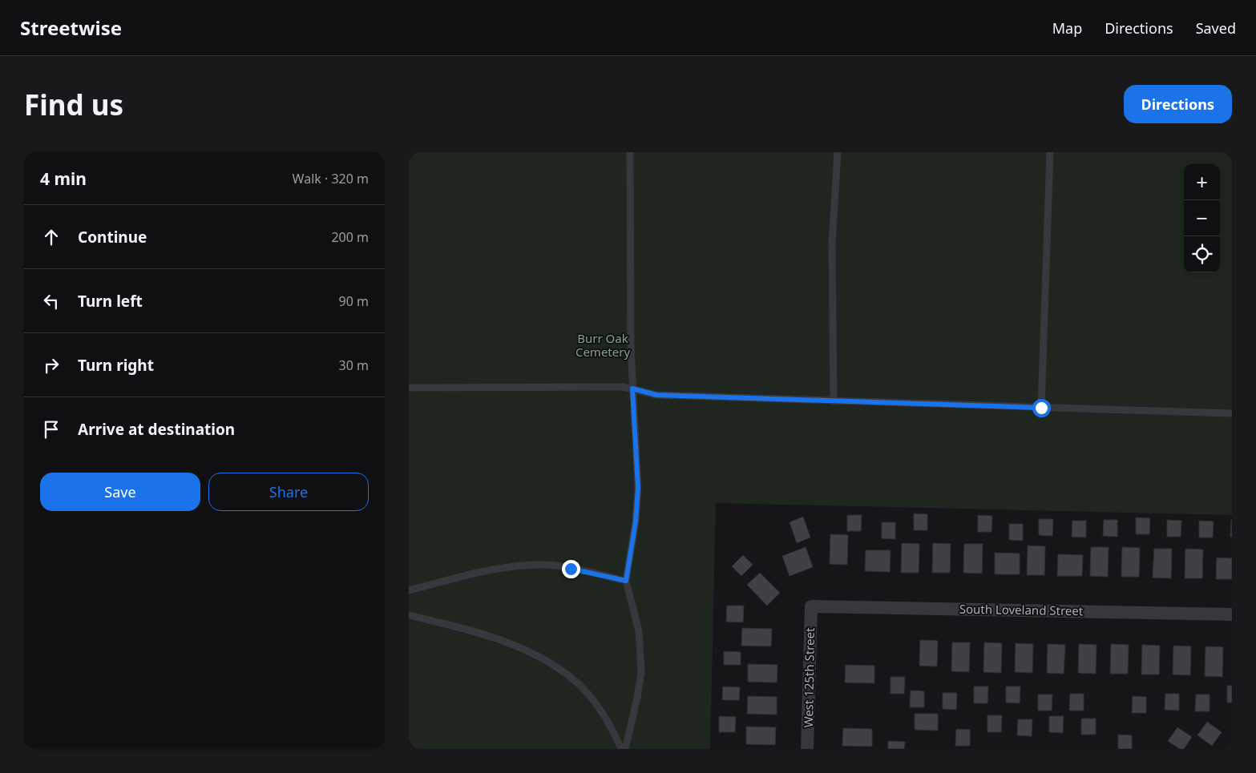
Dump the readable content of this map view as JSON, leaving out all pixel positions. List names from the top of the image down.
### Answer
{
  "streets": {
    "street": ["South Loveland Street", "West 125th Street"]
  },
  "crossings": [
    ["South Loveland Street", "West 125th Street"]
  ],
  "parks": ["Burr Oak Cemetery"],
  "page": {
    "header": "Streetwise",
    "nav": ["Map", "Directions", "Saved"],
    "buttons": [
      "Directions",
      ["Save", "Share"]
    ],
    "title": "Find us",
    "heading": ["4 min", "Walk · 320 m"],
    "map_buttons": ["+", "−"],
    "list": [
      ["Continue", "200 m"],
      ["Turn left", "90 m"],
      ["Turn right", "30 m"],
      "Arrive at destination"
    ]
  }
}
